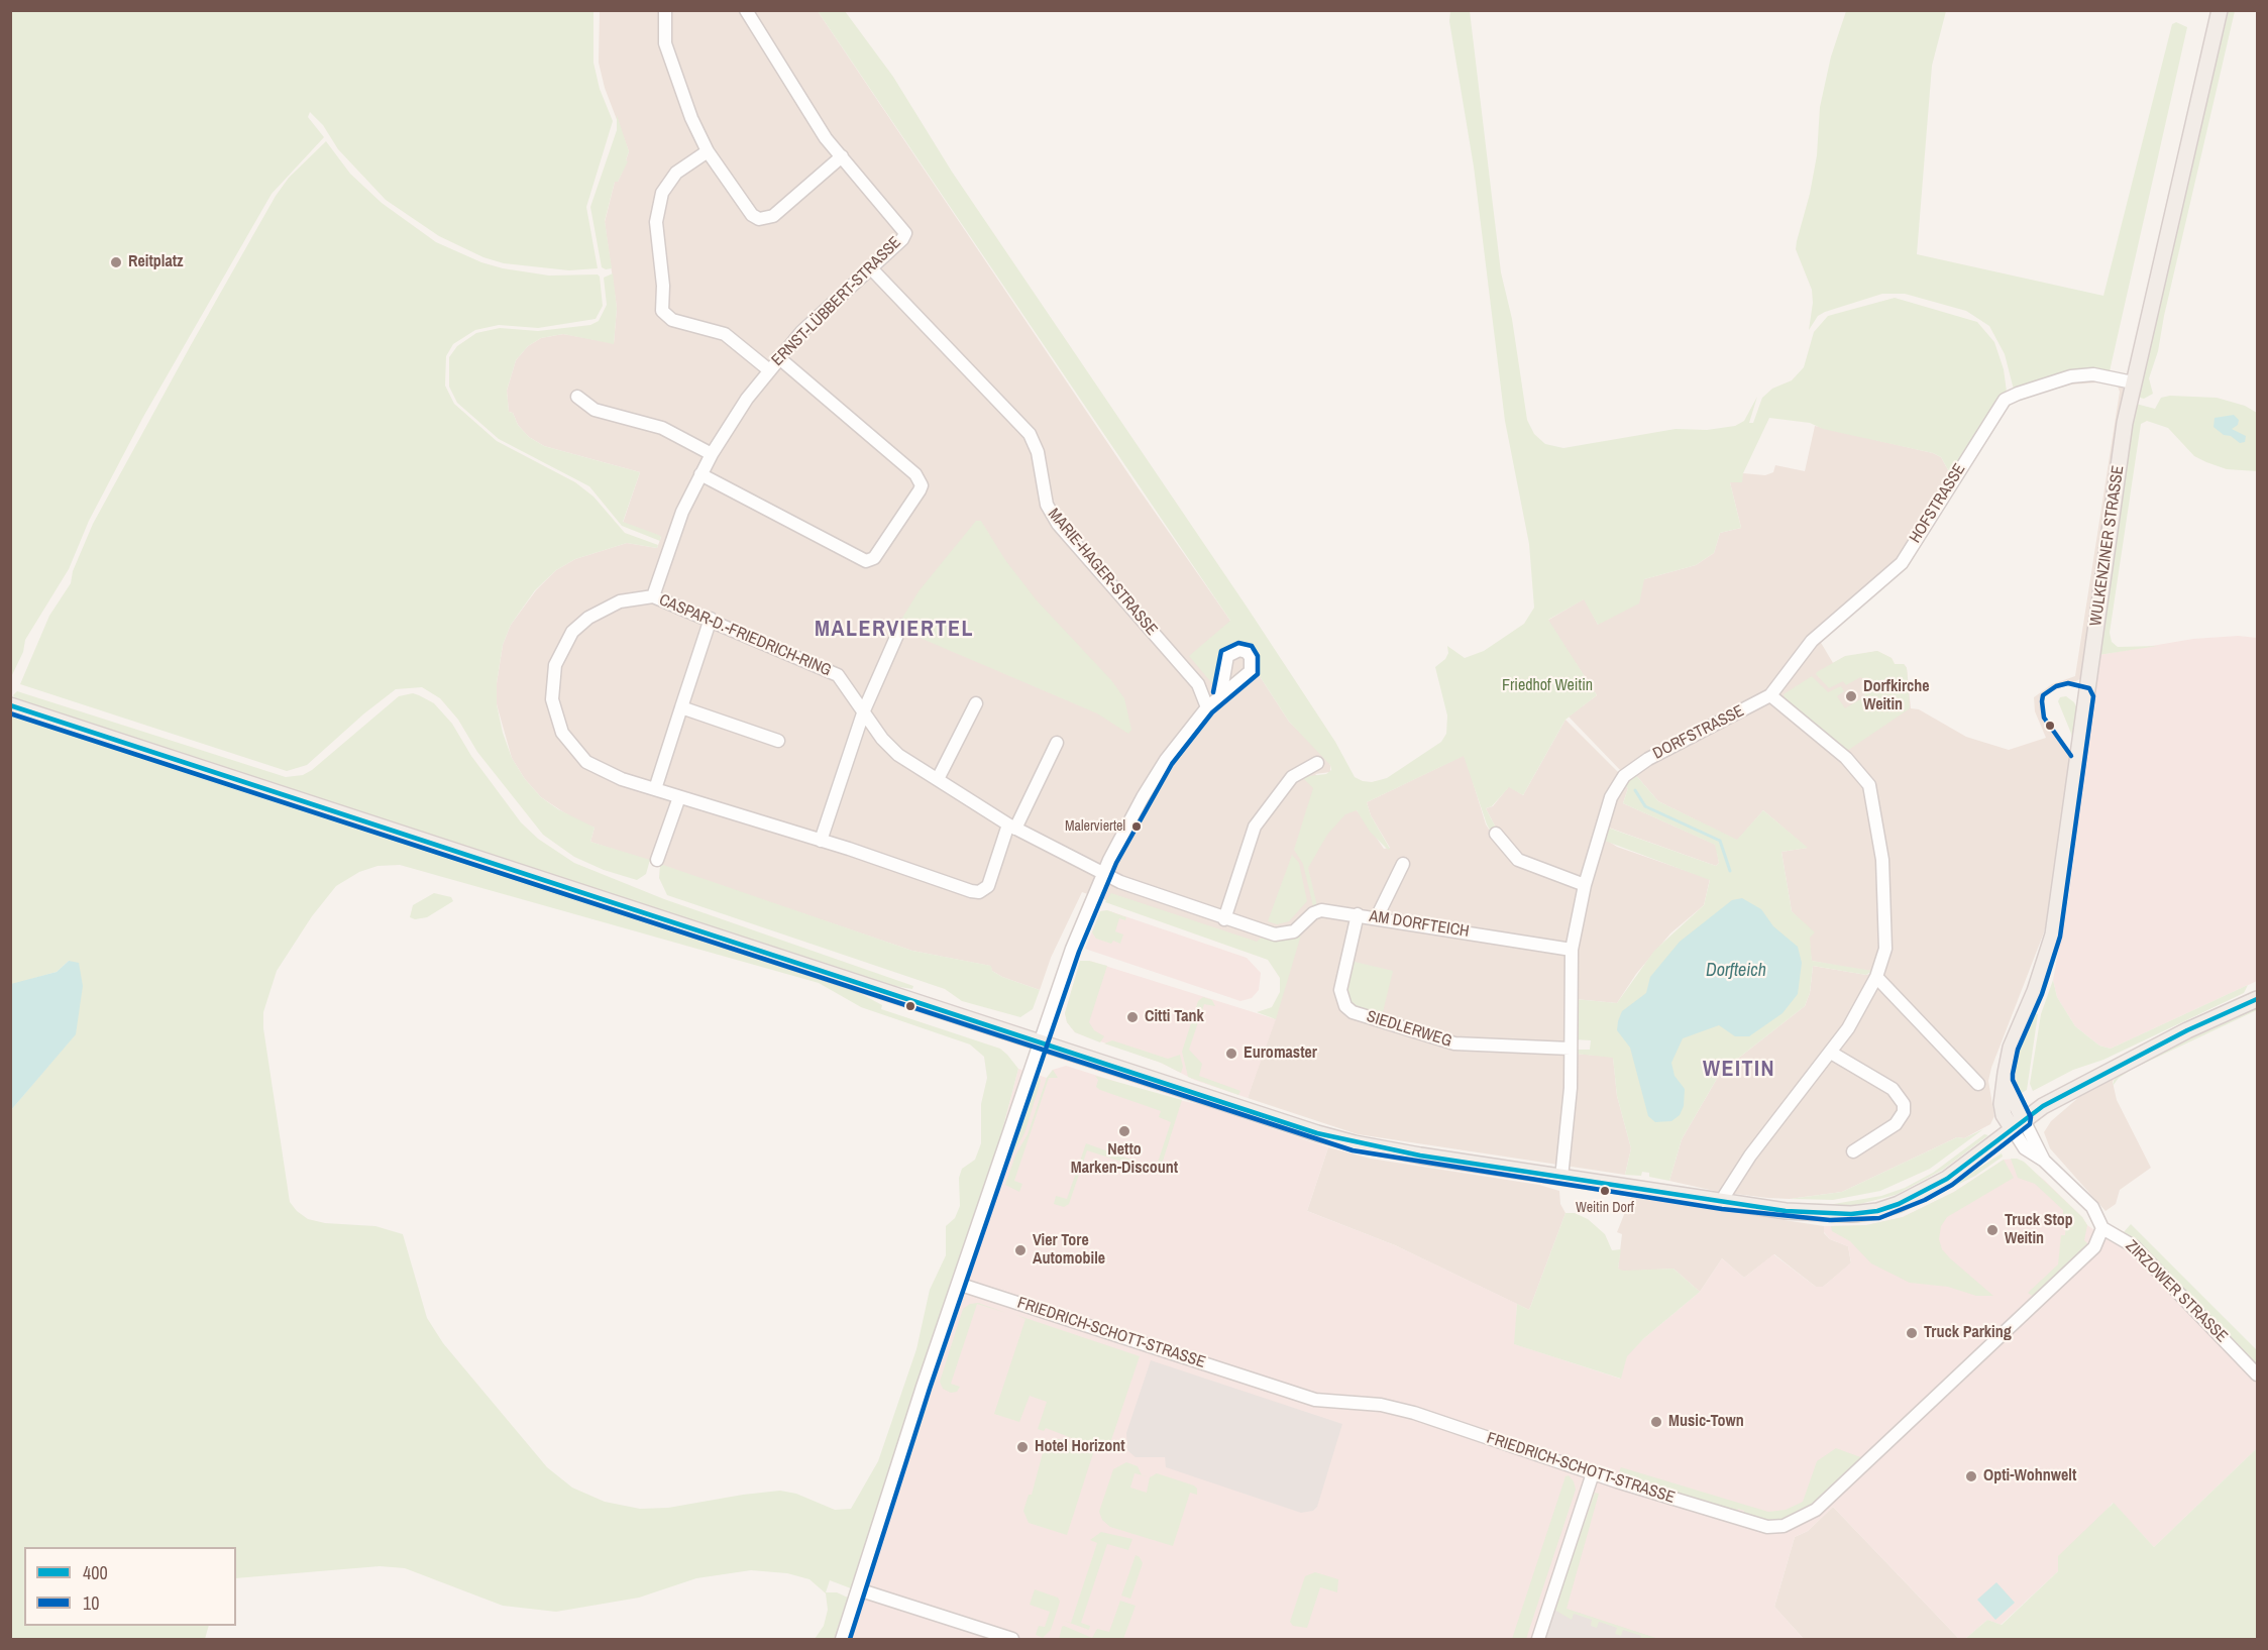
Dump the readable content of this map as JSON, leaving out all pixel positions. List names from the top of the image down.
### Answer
{
  "streets": {
    "main road": ["WULKENZINER STRASSE"],
    "street": [
      "ERNST-LÜBBERT-STRASSE",
      "HOFSTRASSE",
      "MARIE-HAGER-STRASSE",
      "CASPAR-D.-FRIEDRICH-RING",
      "DORFSTRASSE",
      "AM DORFTEICH",
      "SIEDLERWEG",
      "ZIRZOWER STRASSE",
      "FRIEDRICH-SCHOTT-STRASSE"
    ]
  },
  "crossings": [
    ["ERNST-LÜBBERT-STRASSE", "MARIE-HAGER-STRASSE"],
    ["ERNST-LÜBBERT-STRASSE", "CASPAR-D.-FRIEDRICH-RING"],
    ["HOFSTRASSE", "WULKENZINER STRASSE"],
    ["HOFSTRASSE", "DORFSTRASSE"],
    ["WULKENZINER STRASSE", "ZIRZOWER STRASSE"],
    ["CASPAR-D.-FRIEDRICH-RING", "AM DORFTEICH"],
    ["DORFSTRASSE", "AM DORFTEICH"],
    ["DORFSTRASSE", "SIEDLERWEG"],
    ["AM DORFTEICH", "SIEDLERWEG"],
    ["ZIRZOWER STRASSE", "FRIEDRICH-SCHOTT-STRASSE"]
  ],
  "districts": ["MALERVIERTEL", "WEITIN"],
  "water": ["Dorfteich"],
  "parks": ["Friedhof Weitin"],
  "places": [
    "Reitplatz",
    "Dorfkirche Weitin",
    "Malerviertel",
    "Citti Tank",
    "Euromaster",
    "Netto Marken-Discount",
    "Weitin Dorf",
    "Truck Stop Weitin",
    "Vier Tore Automobile",
    "Truck Parking",
    "Music-Town",
    "Hotel Horizont",
    "Opti-Wohnwelt"
  ],
  "lines": ["transit line 10", "transit line 400"],
  "legend": ["400", "10"]
}
